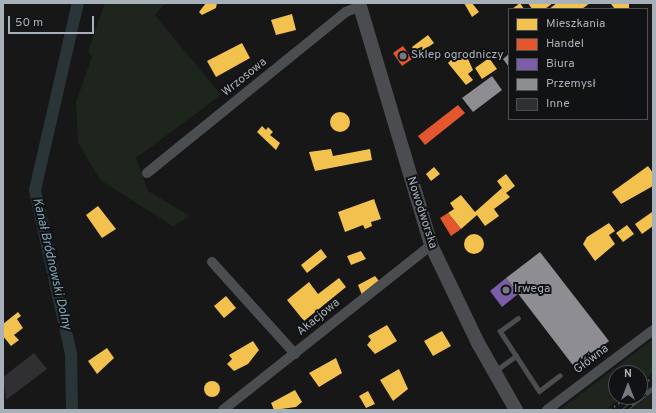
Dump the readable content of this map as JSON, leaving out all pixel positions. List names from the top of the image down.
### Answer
{
  "streets": {
    "main road": ["Nowodworska"],
    "street": ["Wrzosowa", "Akacjowa", "Główna"]
  },
  "crossings": [
    ["Wrzosowa", "Nowodworska"],
    ["Nowodworska", "Akacjowa"]
  ],
  "water": ["Kanał Bródnowski Dolny"],
  "places": ["Sklep ogrodniczy", "Irwega"],
  "legend": [
    "Mieszkania",
    "Handel",
    "Biura",
    "Przemysł",
    "Inne"
  ],
  "scale_bar": "50 m",
  "north": "top"
}
